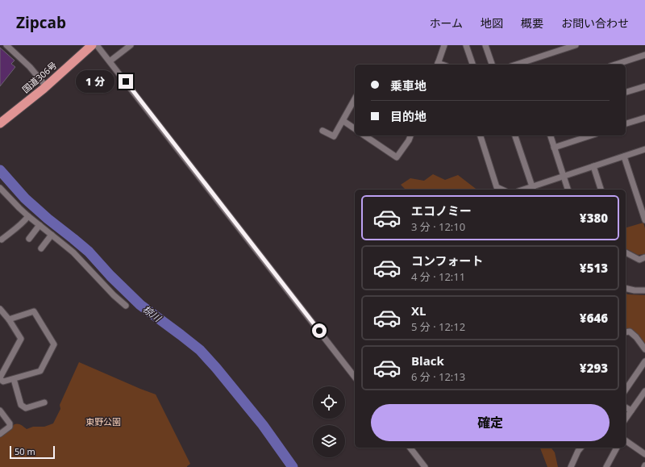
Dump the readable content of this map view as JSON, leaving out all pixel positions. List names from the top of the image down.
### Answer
{
  "streets": {
    "highway": ["国道306号"]
  },
  "water": ["椋川"],
  "parks": ["東野公園"],
  "scale_bar": "50 m",
  "page": {
    "header": "Zipcab",
    "nav": [
      "ホーム",
      "地図",
      "概要",
      "お問い合わせ"
    ],
    "banner": ["乗車地", "目的地"],
    "bubble": "1 分",
    "list": [
      {
        "name": "エコノミー",
        "note": "3 分 · 12:10",
        "value": "¥380"
      },
      {
        "name": "コンフォート",
        "note": "4 分 · 12:11",
        "value": "¥513"
      },
      {
        "name": "XL",
        "note": "5 分 · 12:12",
        "value": "¥646"
      },
      {
        "name": "Black",
        "note": "6 分 · 12:13",
        "value": "¥293"
      }
    ],
    "buttons": "確定",
    "scale": "50 m"
  }
}
